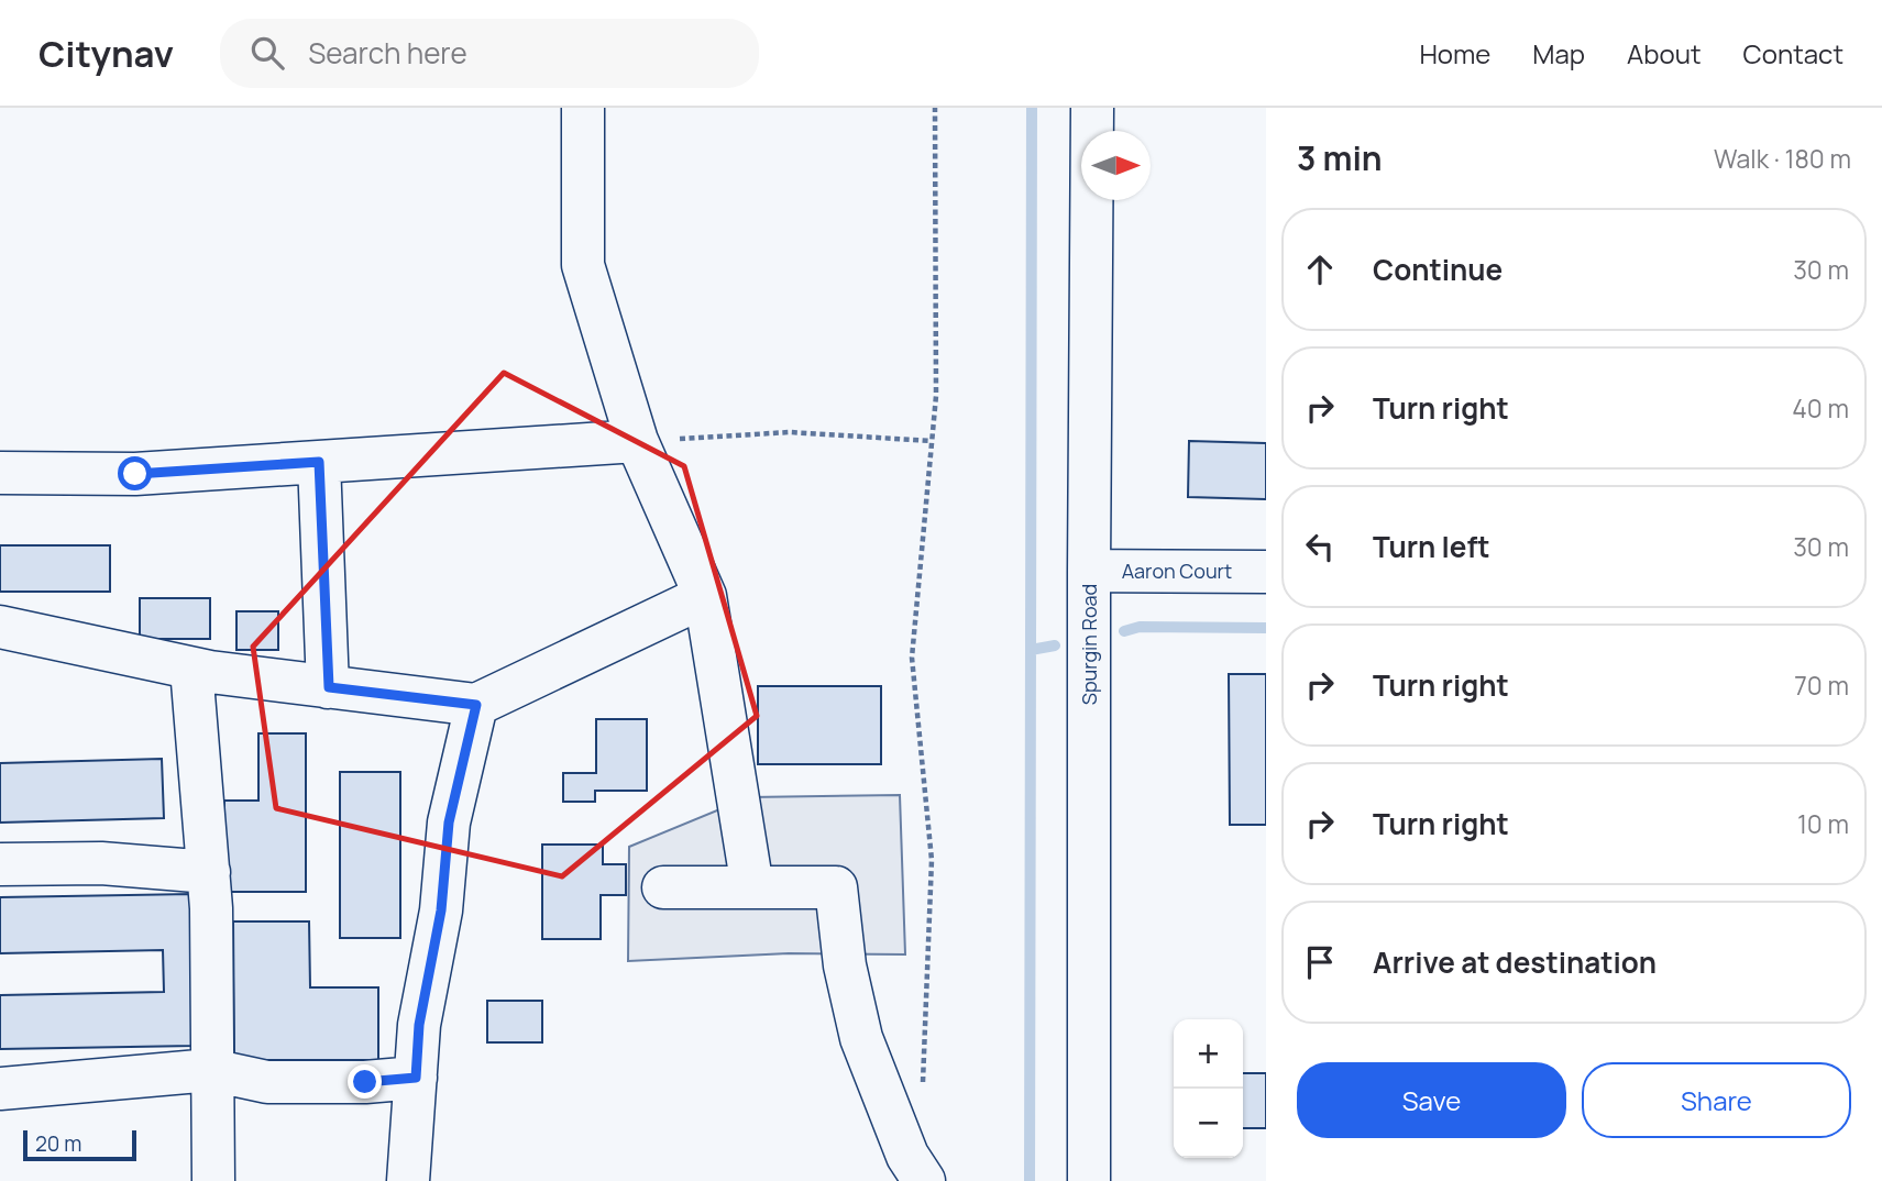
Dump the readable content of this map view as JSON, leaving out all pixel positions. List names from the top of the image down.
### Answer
{
  "streets": {
    "street": ["Aaron Court", "Spurgin Road"]
  },
  "crossings": [
    ["Aaron Court", "Spurgin Road"]
  ],
  "scale_bar": "20 m",
  "north": "right",
  "page": {
    "header": "Citynav",
    "search": "Search here",
    "nav": [
      "Home",
      "Map",
      "About",
      "Contact"
    ],
    "heading": ["3 min", "Walk · 180 m"],
    "list": [
      ["Continue", "30 m"],
      ["Turn right", "40 m"],
      ["Turn left", "30 m"],
      ["Turn right", "70 m"],
      ["Turn right", "10 m"],
      "Arrive at destination"
    ],
    "map_buttons": ["+", "−"],
    "buttons": ["Save", "Share"],
    "scale": "20 m"
  }
}
